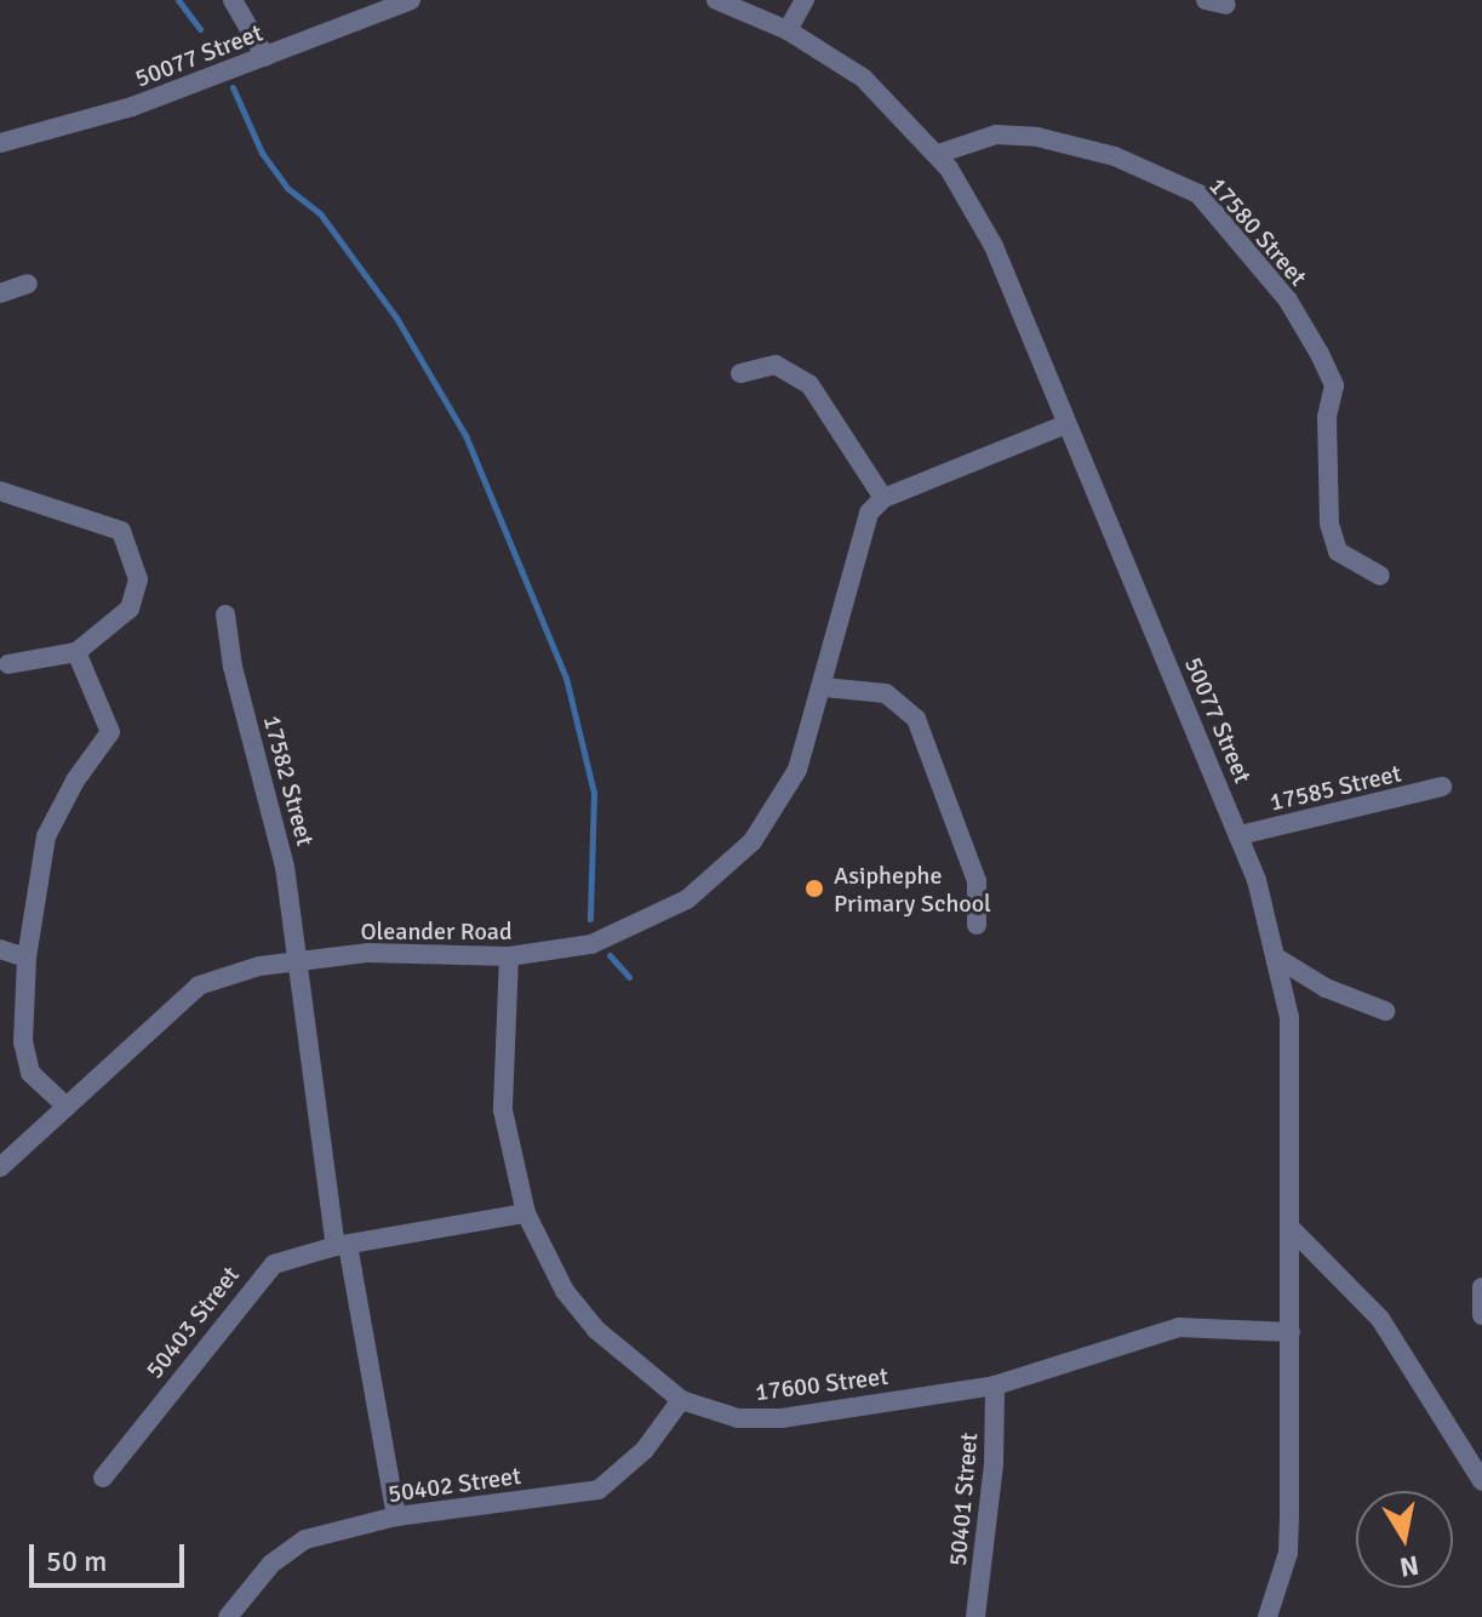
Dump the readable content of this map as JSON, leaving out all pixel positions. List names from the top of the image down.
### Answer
{
  "streets": {
    "street": [
      "50077 Street",
      "17580 Street",
      "17582 Street",
      "17585 Street",
      "Oleander Road",
      "50403 Street",
      "17600 Street",
      "50402 Street",
      "50401 Street"
    ]
  },
  "crossings": [
    ["50077 Street", "17580 Street"],
    ["50077 Street", "17585 Street"],
    ["50077 Street", "17600 Street"],
    ["17582 Street", "Oleander Road"],
    ["17582 Street", "50403 Street"],
    ["17582 Street", "50402 Street"],
    ["Oleander Road", "17600 Street"],
    ["50403 Street", "17600 Street"],
    ["17600 Street", "50402 Street"],
    ["17600 Street", "50401 Street"]
  ],
  "places": ["Asiphephe Primary School"],
  "scale_bar": "50 m",
  "north": "bottom"
}
